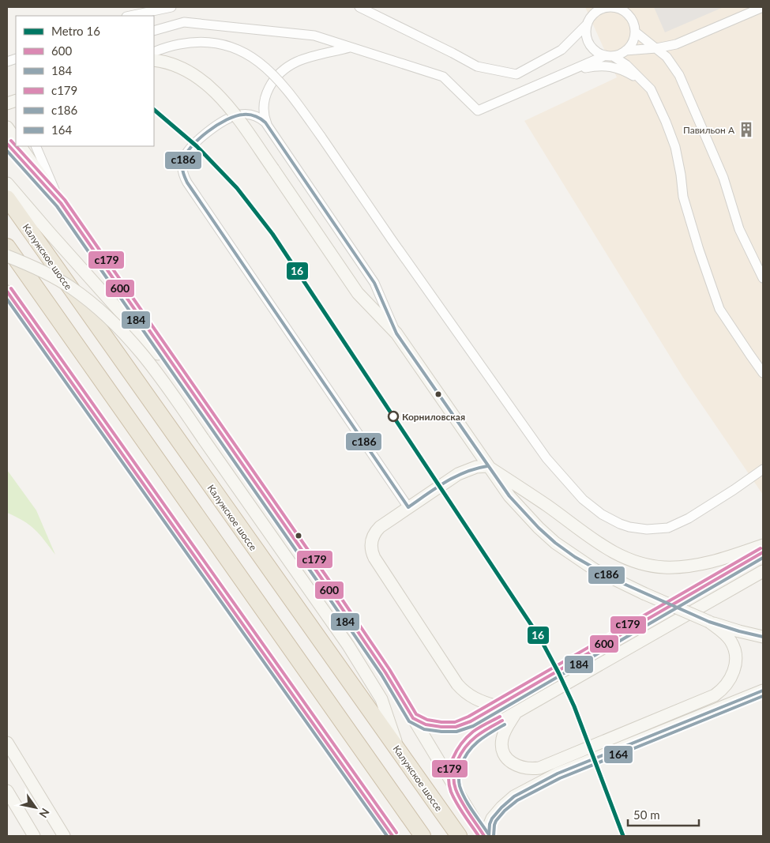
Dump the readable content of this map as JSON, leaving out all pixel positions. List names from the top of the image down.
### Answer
{
  "streets": {
    "highway": ["Калужское шоссе"]
  },
  "places": {
    "building": ["Павильон А"],
    "other": ["Корниловская"]
  },
  "lines": [
    "metro line 16",
    "transit line с186",
    "transit line с179",
    "transit line 600",
    "transit line 184",
    "transit line 164"
  ],
  "legend": [
    "Metro 16",
    "600",
    "184",
    "с179",
    "с186",
    "164"
  ],
  "scale_bar": "50 m",
  "north": "bottom right"
}
